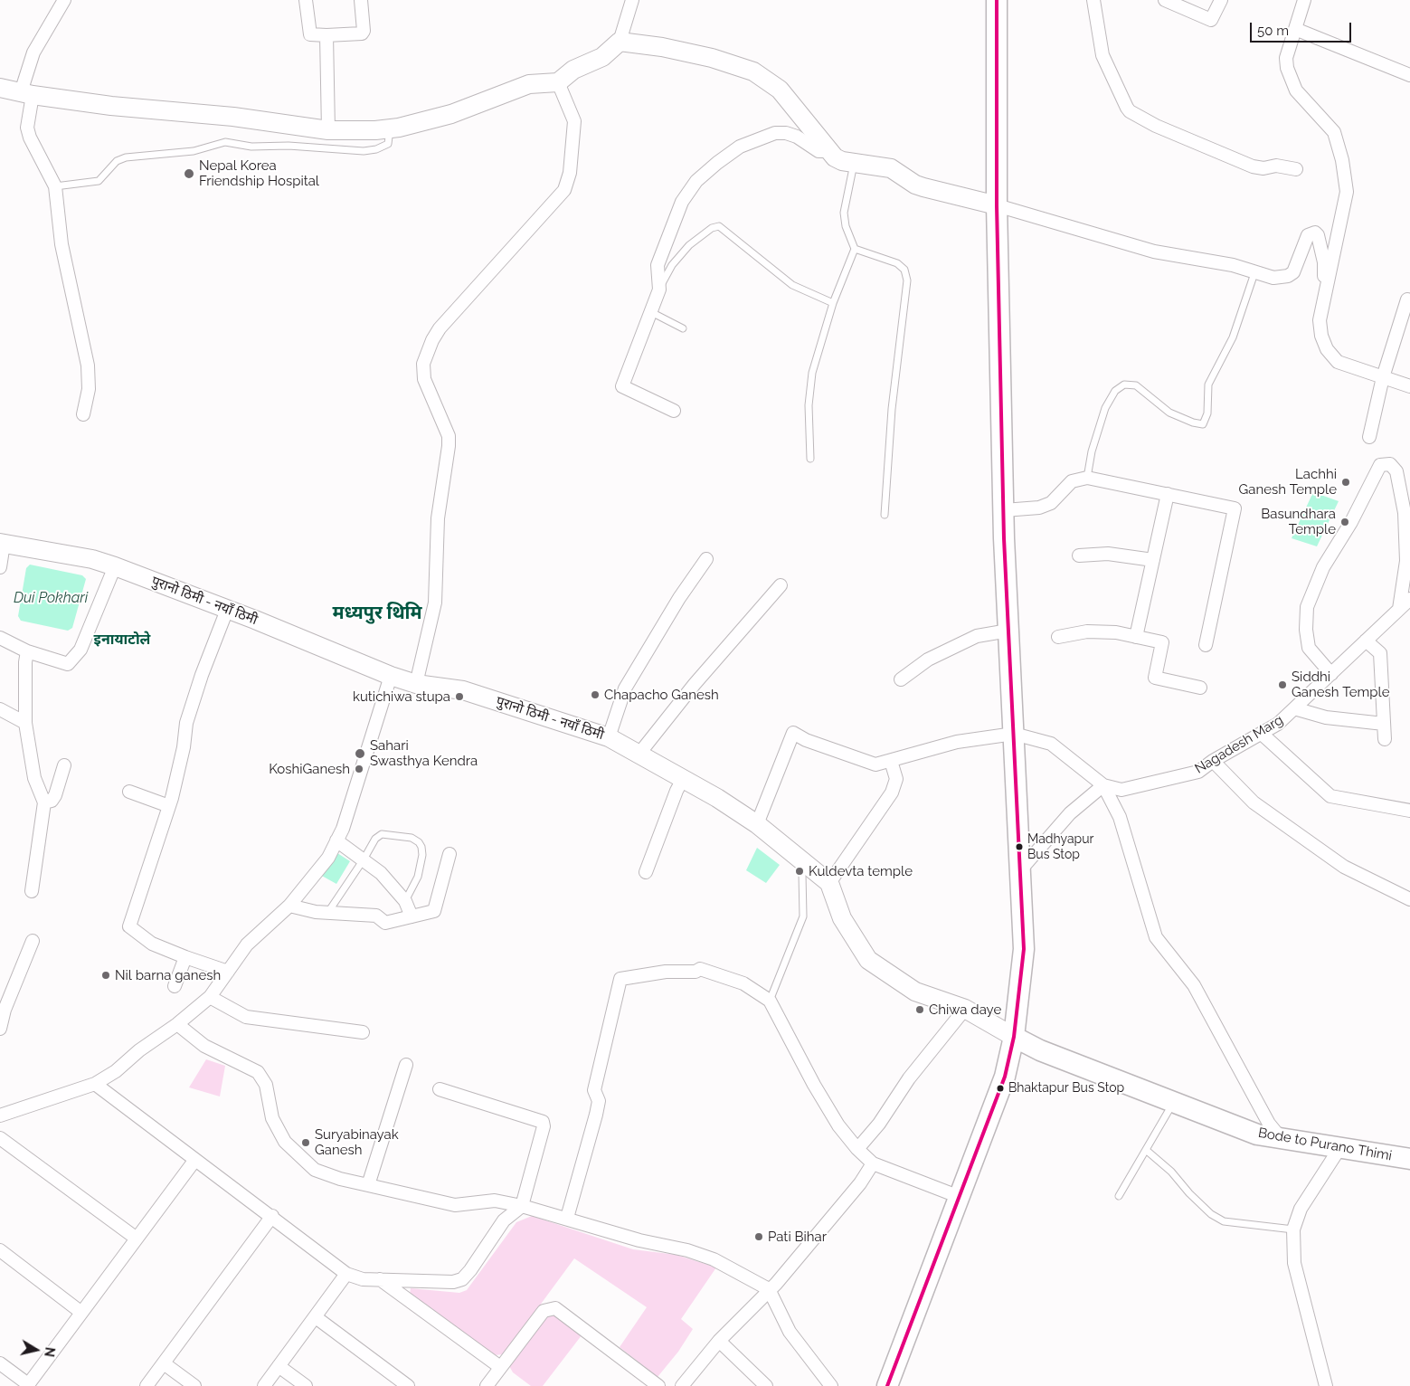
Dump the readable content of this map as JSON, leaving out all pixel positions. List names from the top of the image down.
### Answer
{
  "streets": {
    "main road": ["पुरानो ठिमी - नयाँ ठिमी", "Bode to Purano Thimi"],
    "street": ["Nagadesh Marg"]
  },
  "districts": ["मध्यपुर थिमि", "इनायाटोले"],
  "water": ["Dui Pokhari"],
  "places": [
    "Nepal Korea Friendship Hospital",
    "Lachhi Ganesh Temple",
    "Basundhara Temple",
    "Siddhi Ganesh Temple",
    "Chapacho Ganesh",
    "kutichiwa stupa",
    "Sahari Swasthya Kendra",
    "KoshiGanesh",
    "Madhyapur Bus Stop",
    "Kuldevta temple",
    "Nil barna ganesh",
    "Chiwa daye",
    "Bhaktapur Bus Stop",
    "Suryabinayak Ganesh",
    "Pati Bihar"
  ],
  "scale_bar": "50 m",
  "north": "right"
}
